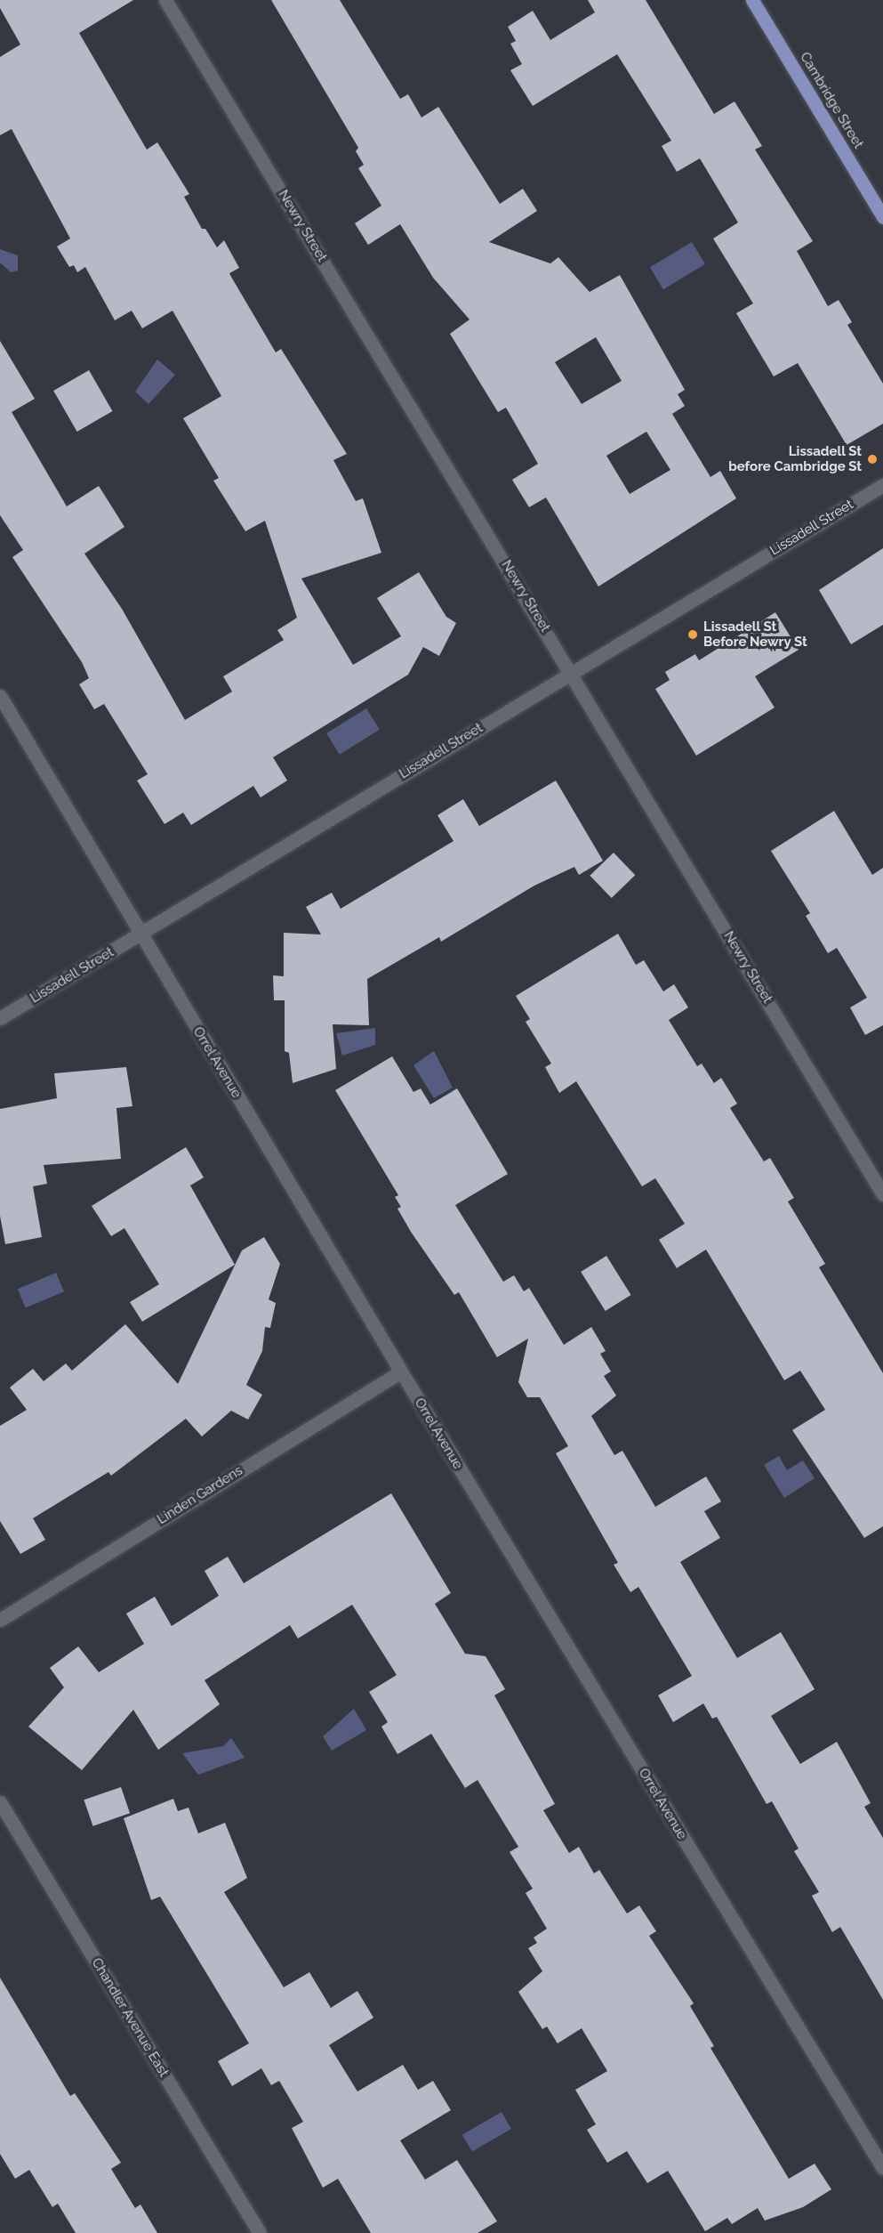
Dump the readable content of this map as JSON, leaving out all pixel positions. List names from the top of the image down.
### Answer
{
  "streets": {
    "main road": ["Cambridge Street"],
    "street": [
      "Newry Street",
      "Lissadell Street",
      "Orrel Avenue",
      "Linden Gardens",
      "Chandler Avenue East"
    ]
  },
  "crossings": [
    ["Newry Street", "Lissadell Street"],
    ["Lissadell Street", "Orrel Avenue"],
    ["Orrel Avenue", "Linden Gardens"]
  ],
  "places": ["Lissadell St before Cambridge St", "Lissadell St Before Newry St"]
}
